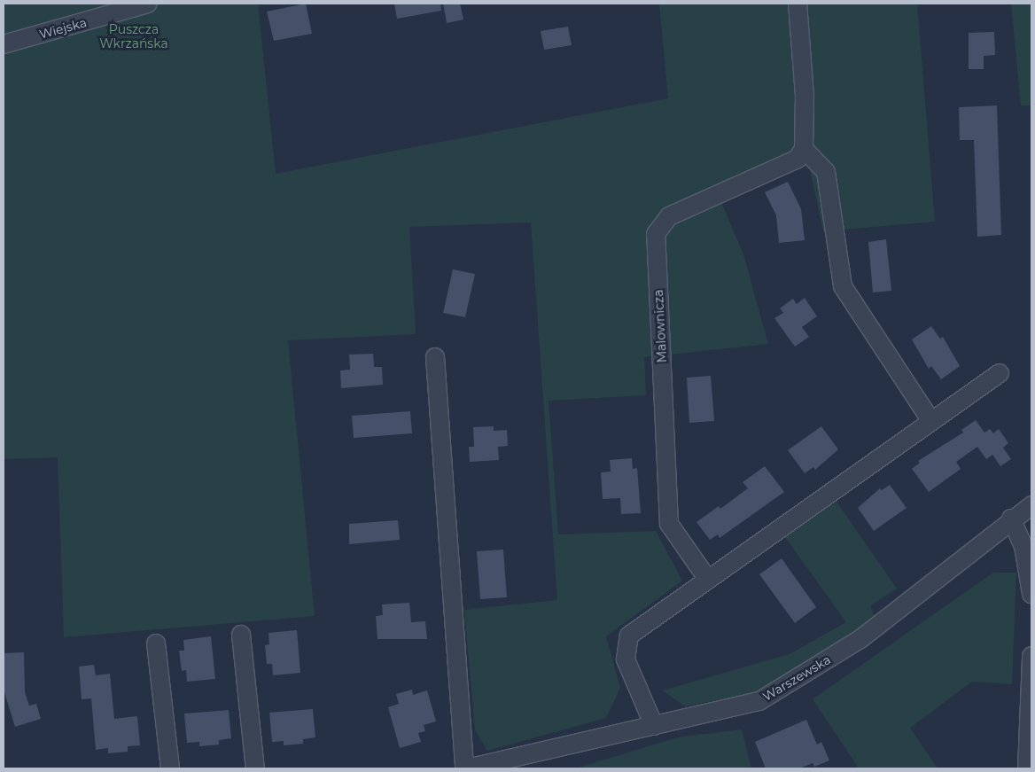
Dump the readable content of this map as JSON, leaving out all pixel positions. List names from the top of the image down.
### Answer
{
  "streets": {
    "street": ["Wiejska", "Malownicza", "Warszewska"]
  },
  "parks": ["Puszcza Wkrzańska"]
}
